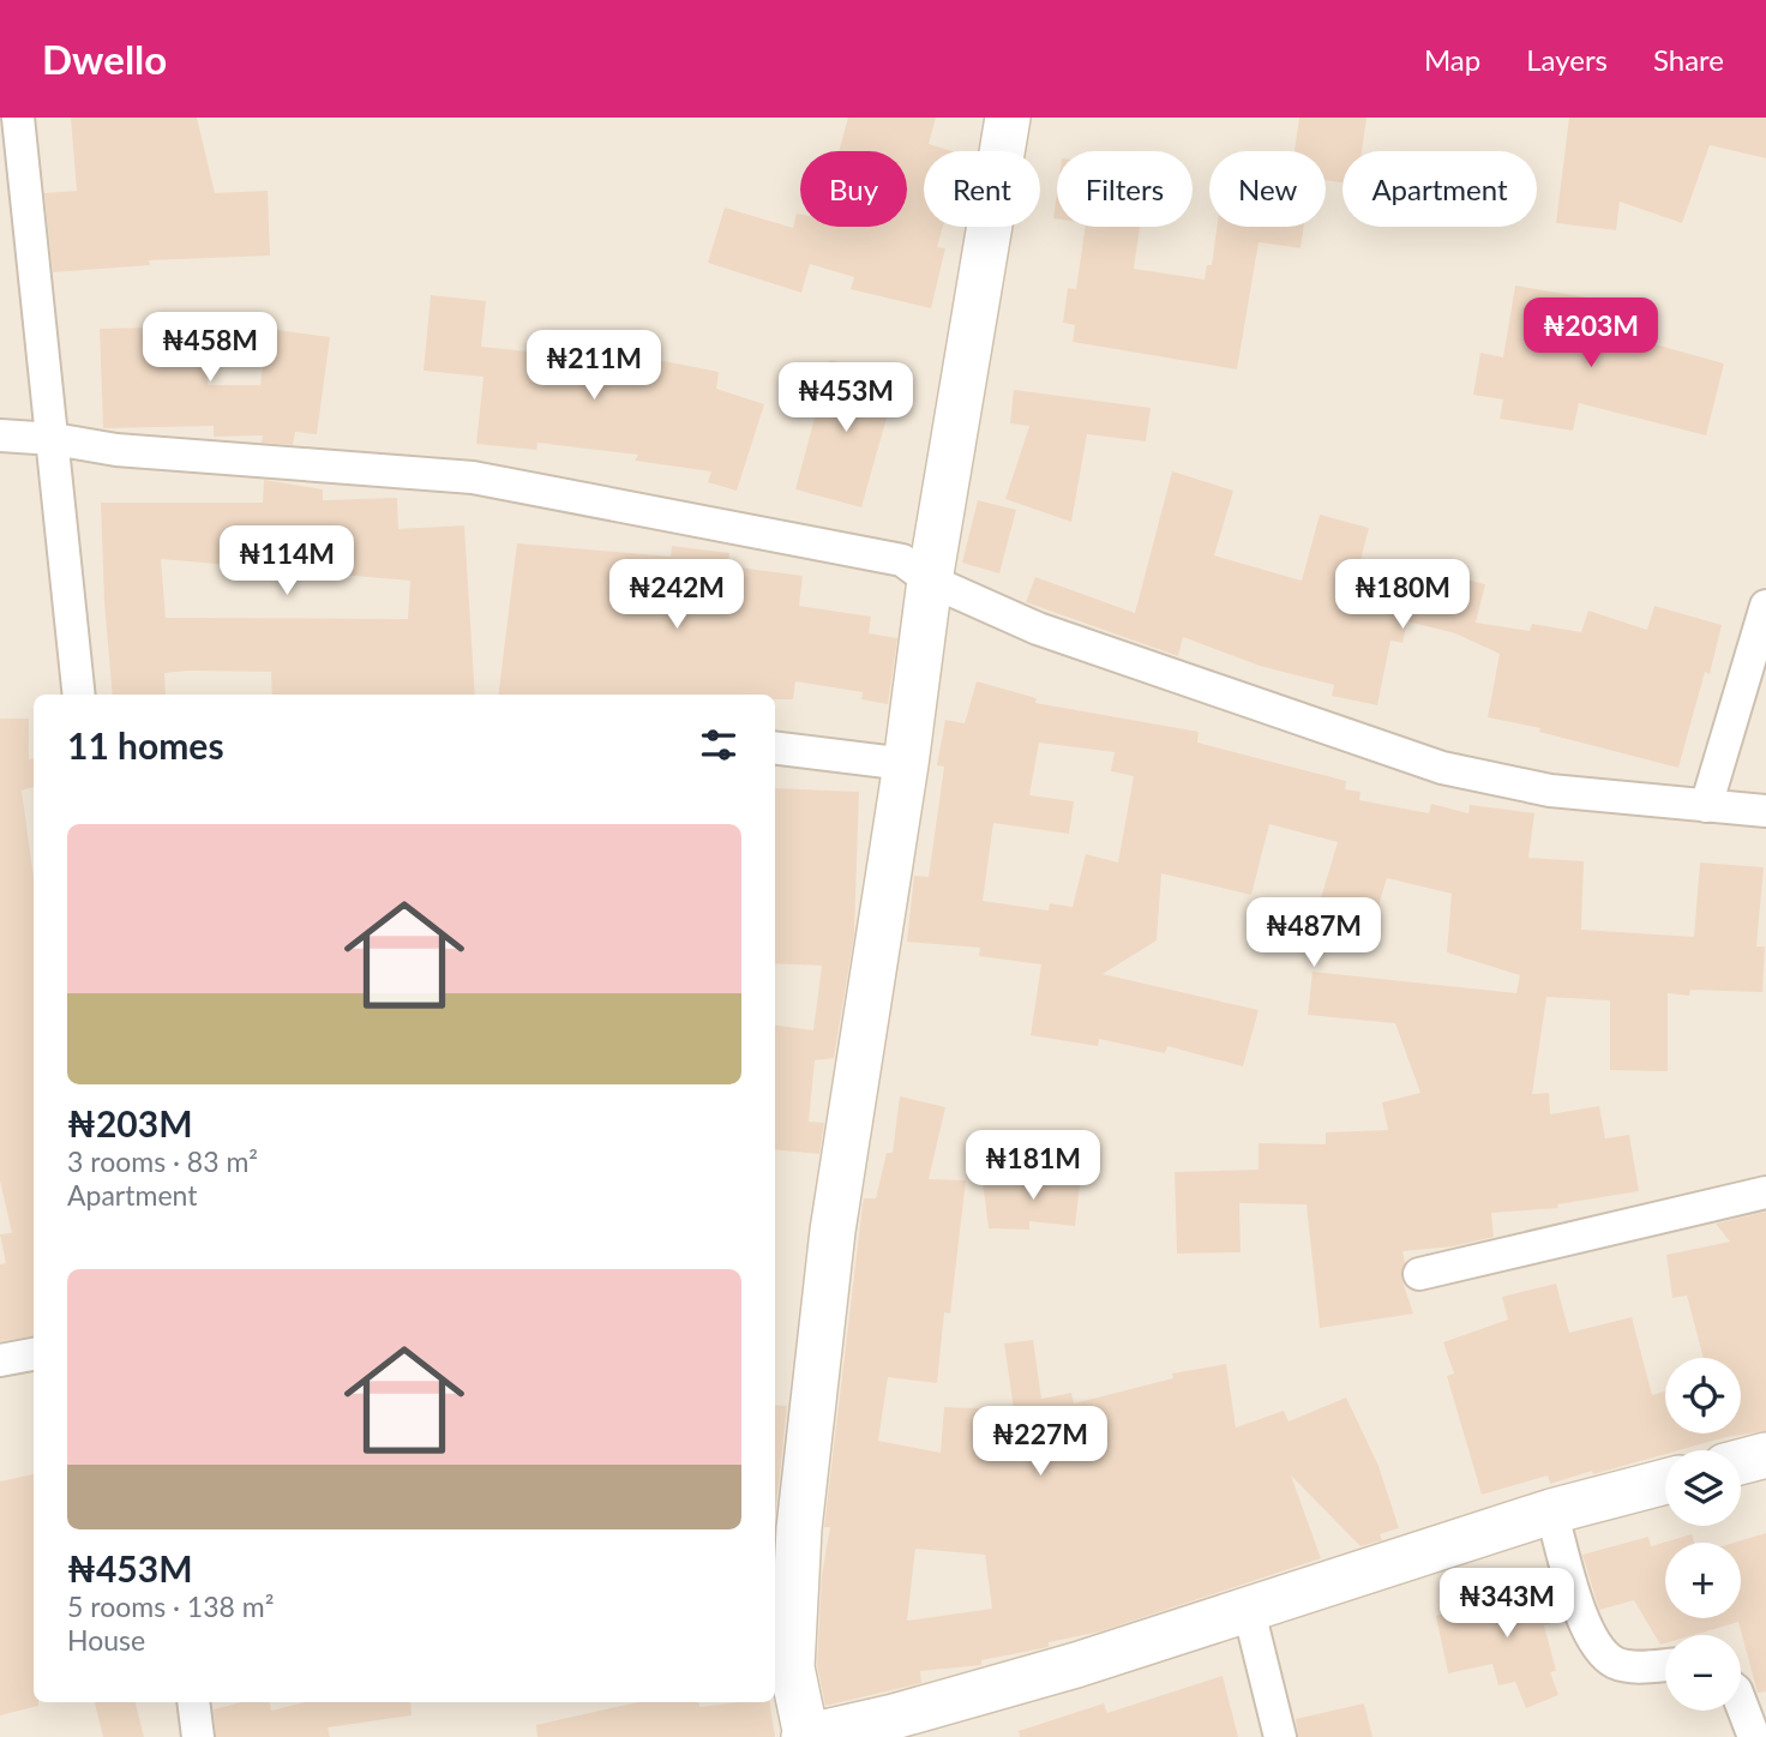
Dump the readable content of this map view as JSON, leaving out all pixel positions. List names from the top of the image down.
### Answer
{
  "page": {
    "header": "Dwello",
    "nav": ["Map", "Layers", "Share"],
    "chip": [
      "Buy",
      "Rent",
      "Filters",
      "New",
      "Apartment"
    ],
    "price": [
      "₦203M",
      "₦458M",
      "₦211M",
      "₦453M",
      "₦114M",
      "₦242M",
      "₦180M",
      "₦487M",
      "₦181M",
      "₦227M",
      "₦343M"
    ],
    "heading": "11 homes",
    "list": [
      {
        "name": "₦203M",
        "note": "3 rooms · 83 m² · Apartment"
      },
      {
        "name": "₦453M",
        "note": "5 rooms · 138 m² · House"
      }
    ],
    "map_buttons": ["+", "−"]
  }
}
